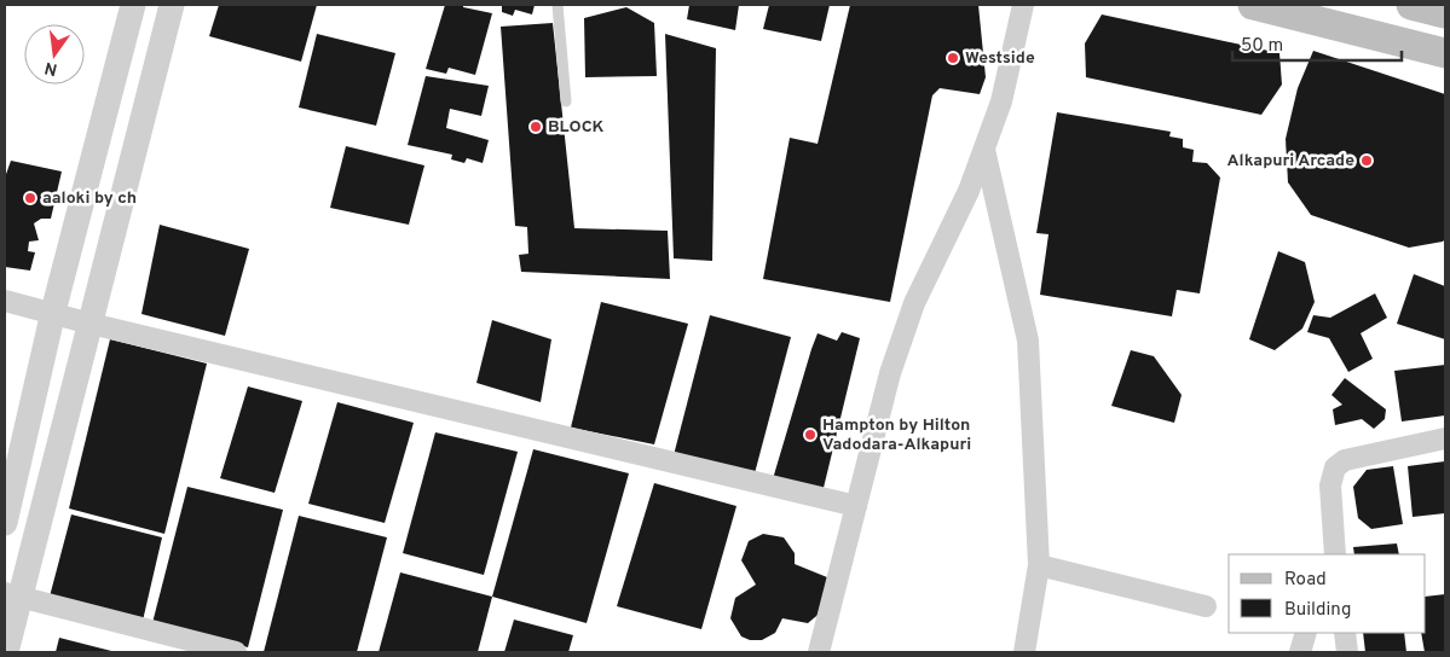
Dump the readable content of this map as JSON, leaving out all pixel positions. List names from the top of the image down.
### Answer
{
  "places": [
    "Westside",
    "BLOCK",
    "Alkapuri Arcade",
    "aaloki by ch",
    "Hampton by Hilton Vadodara-Alkapuri"
  ],
  "legend": ["Road", "Building"],
  "scale_bar": "50 m",
  "north": "bottom"
}
